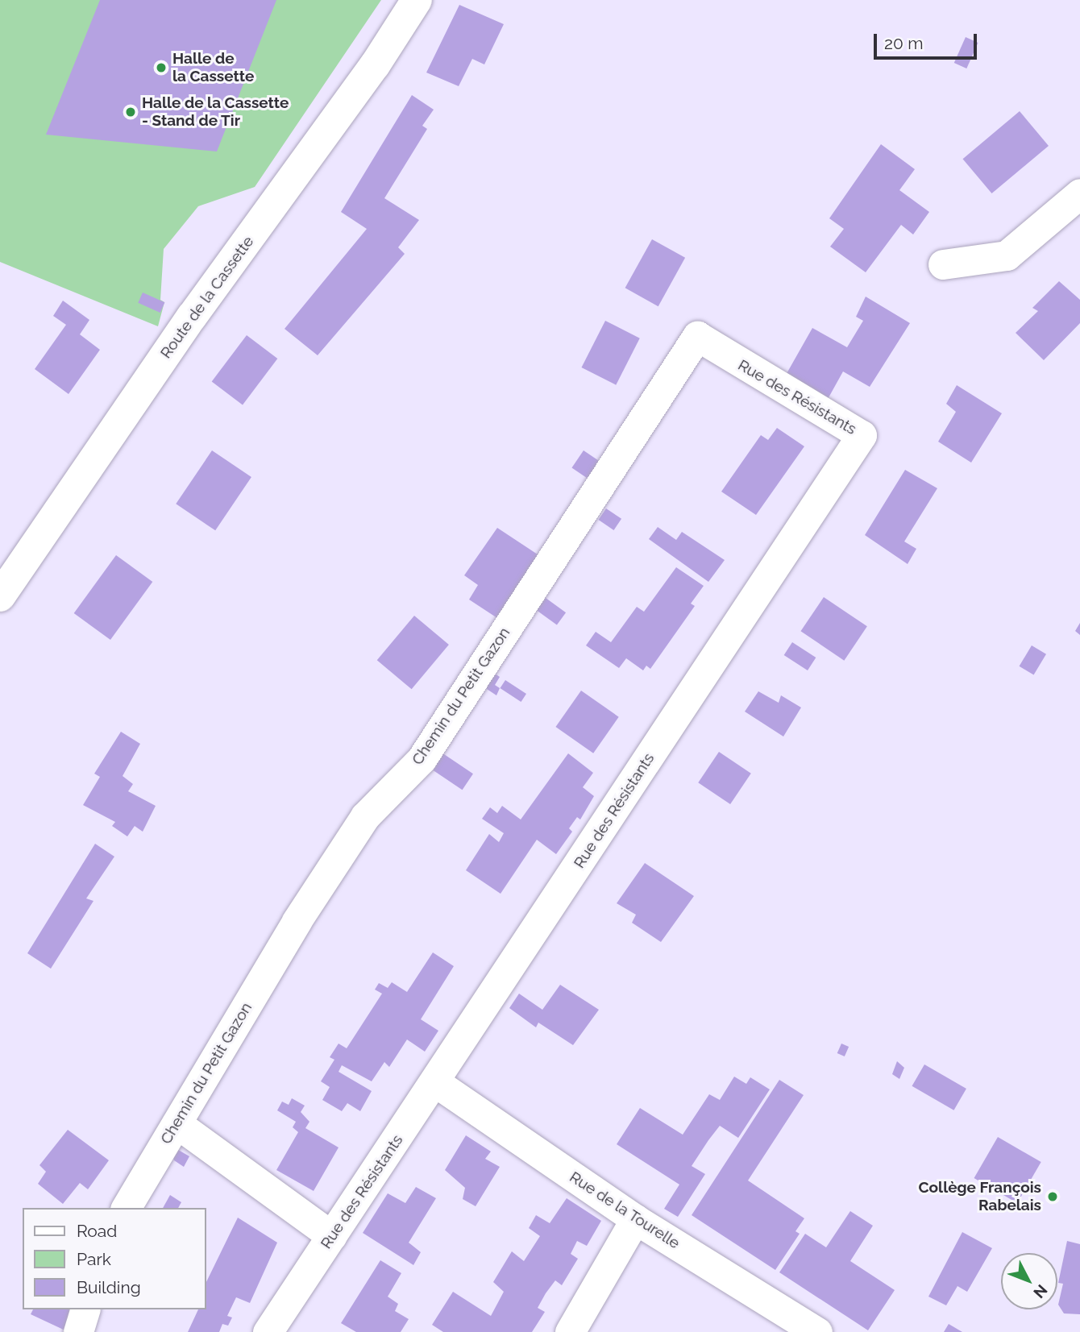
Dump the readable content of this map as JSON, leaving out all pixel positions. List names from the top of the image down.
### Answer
{
  "streets": {
    "street": [
      "Route de la Cassette",
      "Rue des Résistants",
      "Chemin du Petit Gazon",
      "Rue de la Tourelle"
    ]
  },
  "crossings": [
    ["Rue des Résistants", "Chemin du Petit Gazon"],
    ["Rue des Résistants", "Rue de la Tourelle"]
  ],
  "places": ["Halle de la Cassette", "Halle de la Cassette - Stand de Tir", "Collège François Rabelais"],
  "legend": ["Road", "Park", "Building"],
  "scale_bar": "20 m",
  "north": "bottom right"
}
